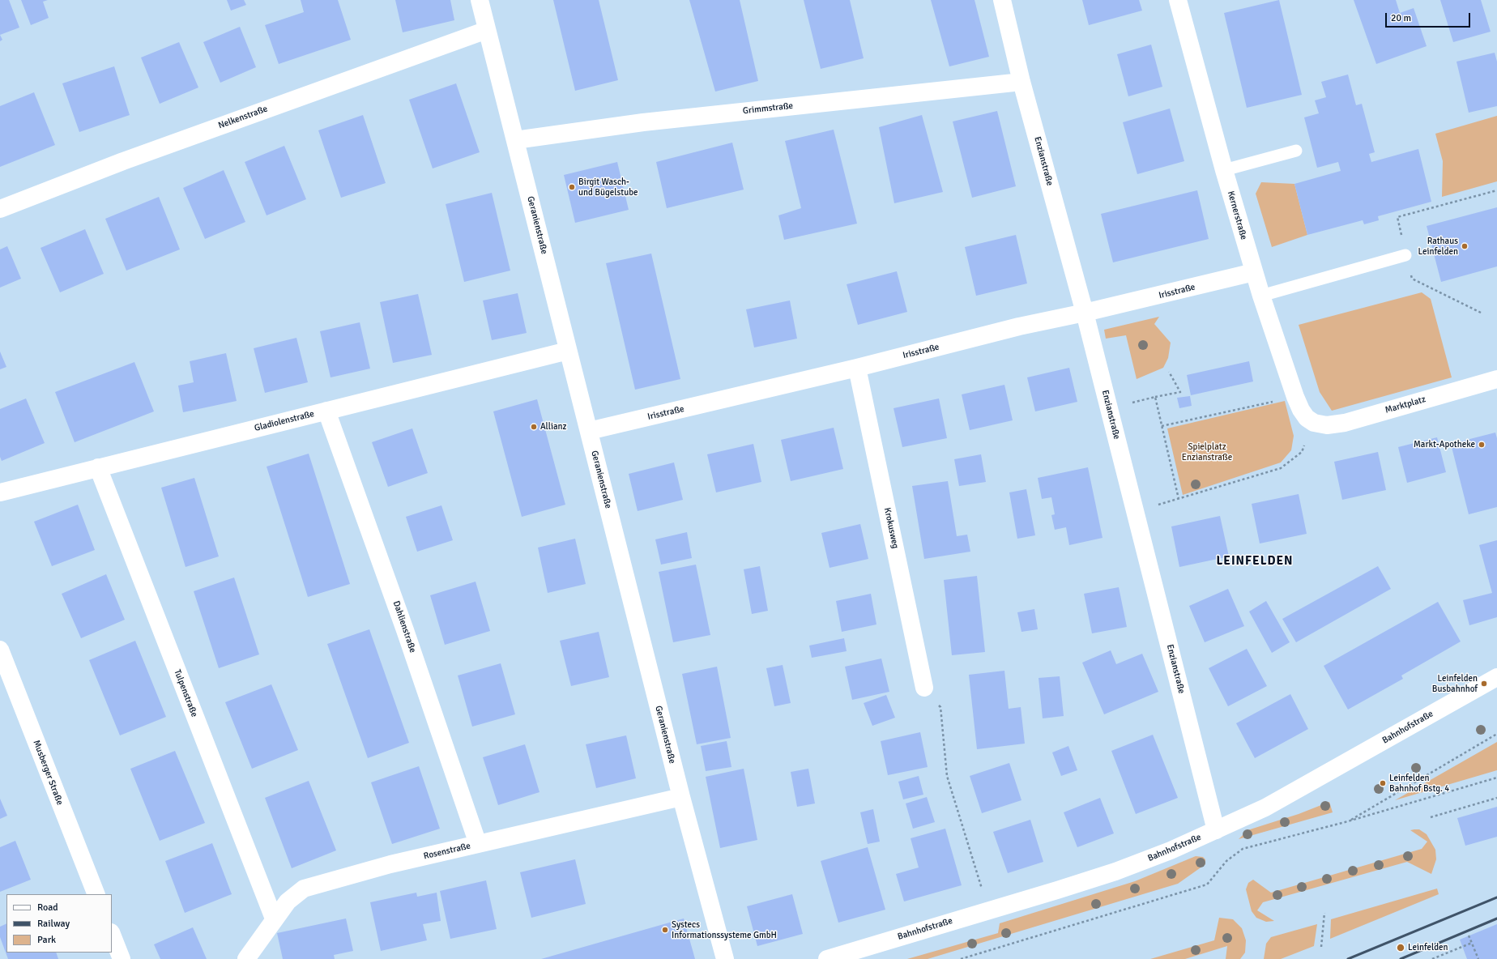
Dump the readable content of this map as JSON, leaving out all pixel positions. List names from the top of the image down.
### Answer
{
  "streets": {
    "street": [
      "Grimmstraße",
      "Nelkenstraße",
      "Enzianstraße",
      "Kernerstraße",
      "Geranienstraße",
      "Irisstraße",
      "Marktplatz",
      "Gladiolenstraße",
      "Krokusweg",
      "Dahlienstraße",
      "Tulpenstraße",
      "Bahnhofstraße",
      "Musberger Straße",
      "Rosenstraße"
    ]
  },
  "crossings": [
    ["Grimmstraße", "Enzianstraße"],
    ["Grimmstraße", "Geranienstraße"],
    ["Nelkenstraße", "Geranienstraße"],
    ["Enzianstraße", "Irisstraße"],
    ["Enzianstraße", "Bahnhofstraße"],
    ["Kernerstraße", "Irisstraße"],
    ["Kernerstraße", "Marktplatz"],
    ["Geranienstraße", "Irisstraße"],
    ["Geranienstraße", "Gladiolenstraße"],
    ["Geranienstraße", "Rosenstraße"],
    ["Irisstraße", "Krokusweg"],
    ["Gladiolenstraße", "Dahlienstraße"],
    ["Gladiolenstraße", "Tulpenstraße"],
    ["Dahlienstraße", "Rosenstraße"],
    ["Tulpenstraße", "Rosenstraße"]
  ],
  "districts": ["LEINFELDEN"],
  "parks": ["Spielplatz Enzianstraße"],
  "places": [
    "Birgit Wasch- und Bügelstube",
    "Rathaus Leinfelden",
    "Allianz",
    "Markt-Apotheke",
    "Leinfelden Busbahnhof",
    "Leinfelden Bahnhof Bstg. 4",
    "Systecs Informationssysteme GmbH",
    "Leinfelden"
  ],
  "legend": ["Road", "Railway", "Park"],
  "scale_bar": "20 m"
}
